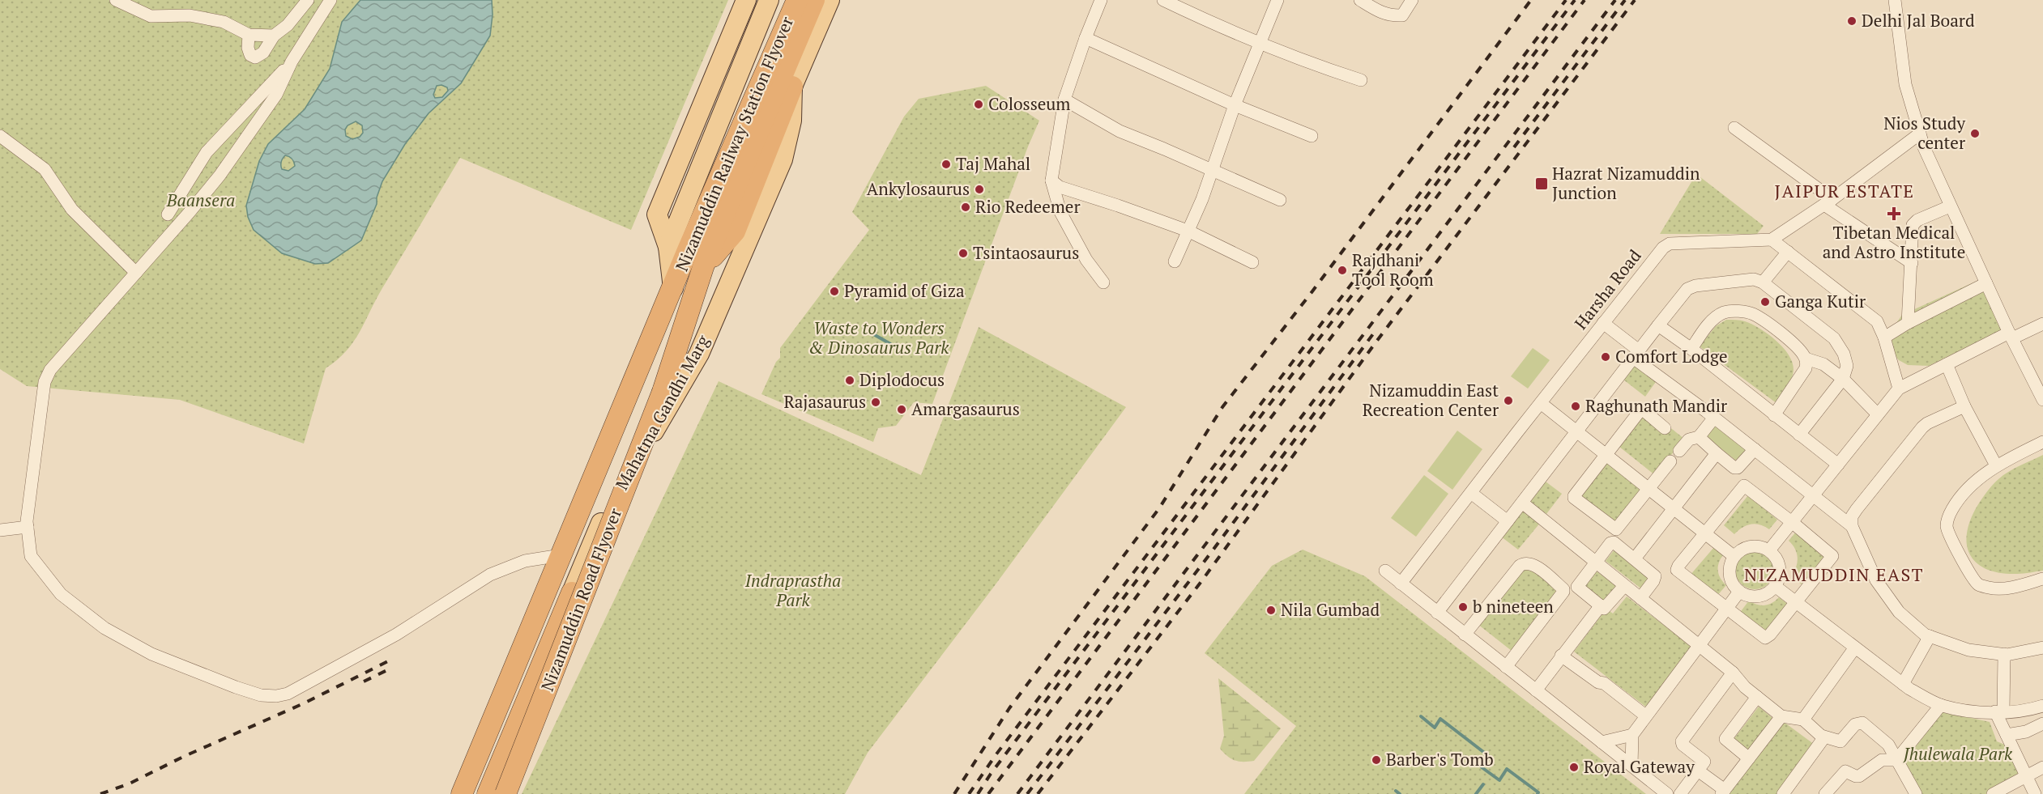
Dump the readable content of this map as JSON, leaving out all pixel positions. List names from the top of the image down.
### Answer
{
  "streets": {
    "highway": ["Nizamuddin Railway Station Flyover", "Mahatma Gandhi Marg", "Nizamuddin Road Flyover"],
    "street": ["Harsha Road"]
  },
  "crossings": [
    ["Nizamuddin Railway Station Flyover", "Mahatma Gandhi Marg"],
    ["Nizamuddin Railway Station Flyover", "Nizamuddin Road Flyover"]
  ],
  "districts": ["JAIPUR ESTATE", "NIZAMUDDIN EAST"],
  "parks": [
    "Baansera",
    "Waste to Wonders & Dinosaurus Park",
    "Indraprastha Park",
    "Jhulewala Park"
  ],
  "places": {
    "other": [
      "Delhi Jal Board",
      "Colosseum",
      "Nios Study center",
      "Taj Mahal",
      "Ankylosaurus",
      "Rio Redeemer",
      "Tsintaosaurus",
      "Rajdhani Tool Room",
      "Pyramid of Giza",
      "Ganga Kutir",
      "Comfort Lodge",
      "Diplodocus",
      "Nizamuddin East Recreation Center",
      "Rajasaurus",
      "Raghunath Mandir",
      "Amargasaurus",
      "b nineteen",
      "Nila Gumbad",
      "Barber's Tomb",
      "Royal Gateway"
    ],
    "transit": ["Hazrat Nizamuddin Junction"],
    "health": ["Tibetan Medical and Astro Institute"]
  }
}
